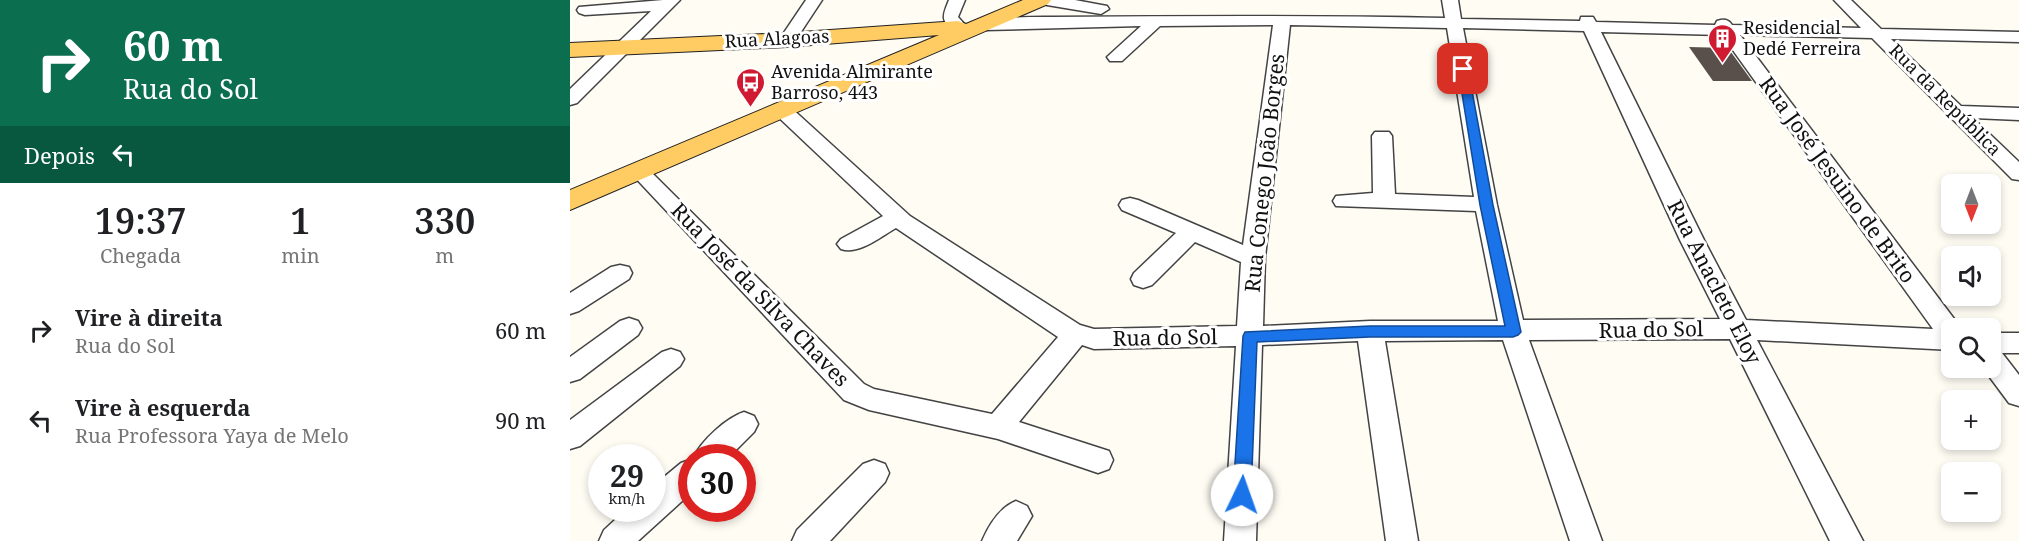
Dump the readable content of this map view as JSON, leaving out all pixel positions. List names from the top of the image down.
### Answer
{
  "streets": {
    "main road": ["Rua Alagoas"],
    "street": [
      "Rua da República",
      "Rua Conego João Borges",
      "Rua José Jesuino de Brito",
      "Rua Anacleto Eloy",
      "Rua José da Silva Chaves",
      "Rua do Sol"
    ]
  },
  "crossings": [
    ["Rua Conego João Borges", "Rua do Sol"],
    ["Rua Anacleto Eloy", "Rua do Sol"]
  ],
  "places": {
    "building": ["Residencial Dedé Ferreira"],
    "bus stop": ["Avenida Almirante Barroso, 443"]
  },
  "north": "bottom",
  "page": {
    "turn": ["60 m", "Rua do Sol"],
    "then": "Depois",
    "map_buttons": ["+", "−"],
    "eta": [
      "19:37",
      "Chegada",
      "1",
      "min",
      "330",
      "m"
    ],
    "list": [
      {
        "name": "Vire à direita",
        "note": "Rua do Sol",
        "value": "60 m"
      },
      {
        "name": "Vire à esquerda",
        "note": "Rua Professora Yaya de Melo",
        "value": "90 m"
      }
    ],
    "speed": "29 km/h",
    "limit": "30"
  }
}
